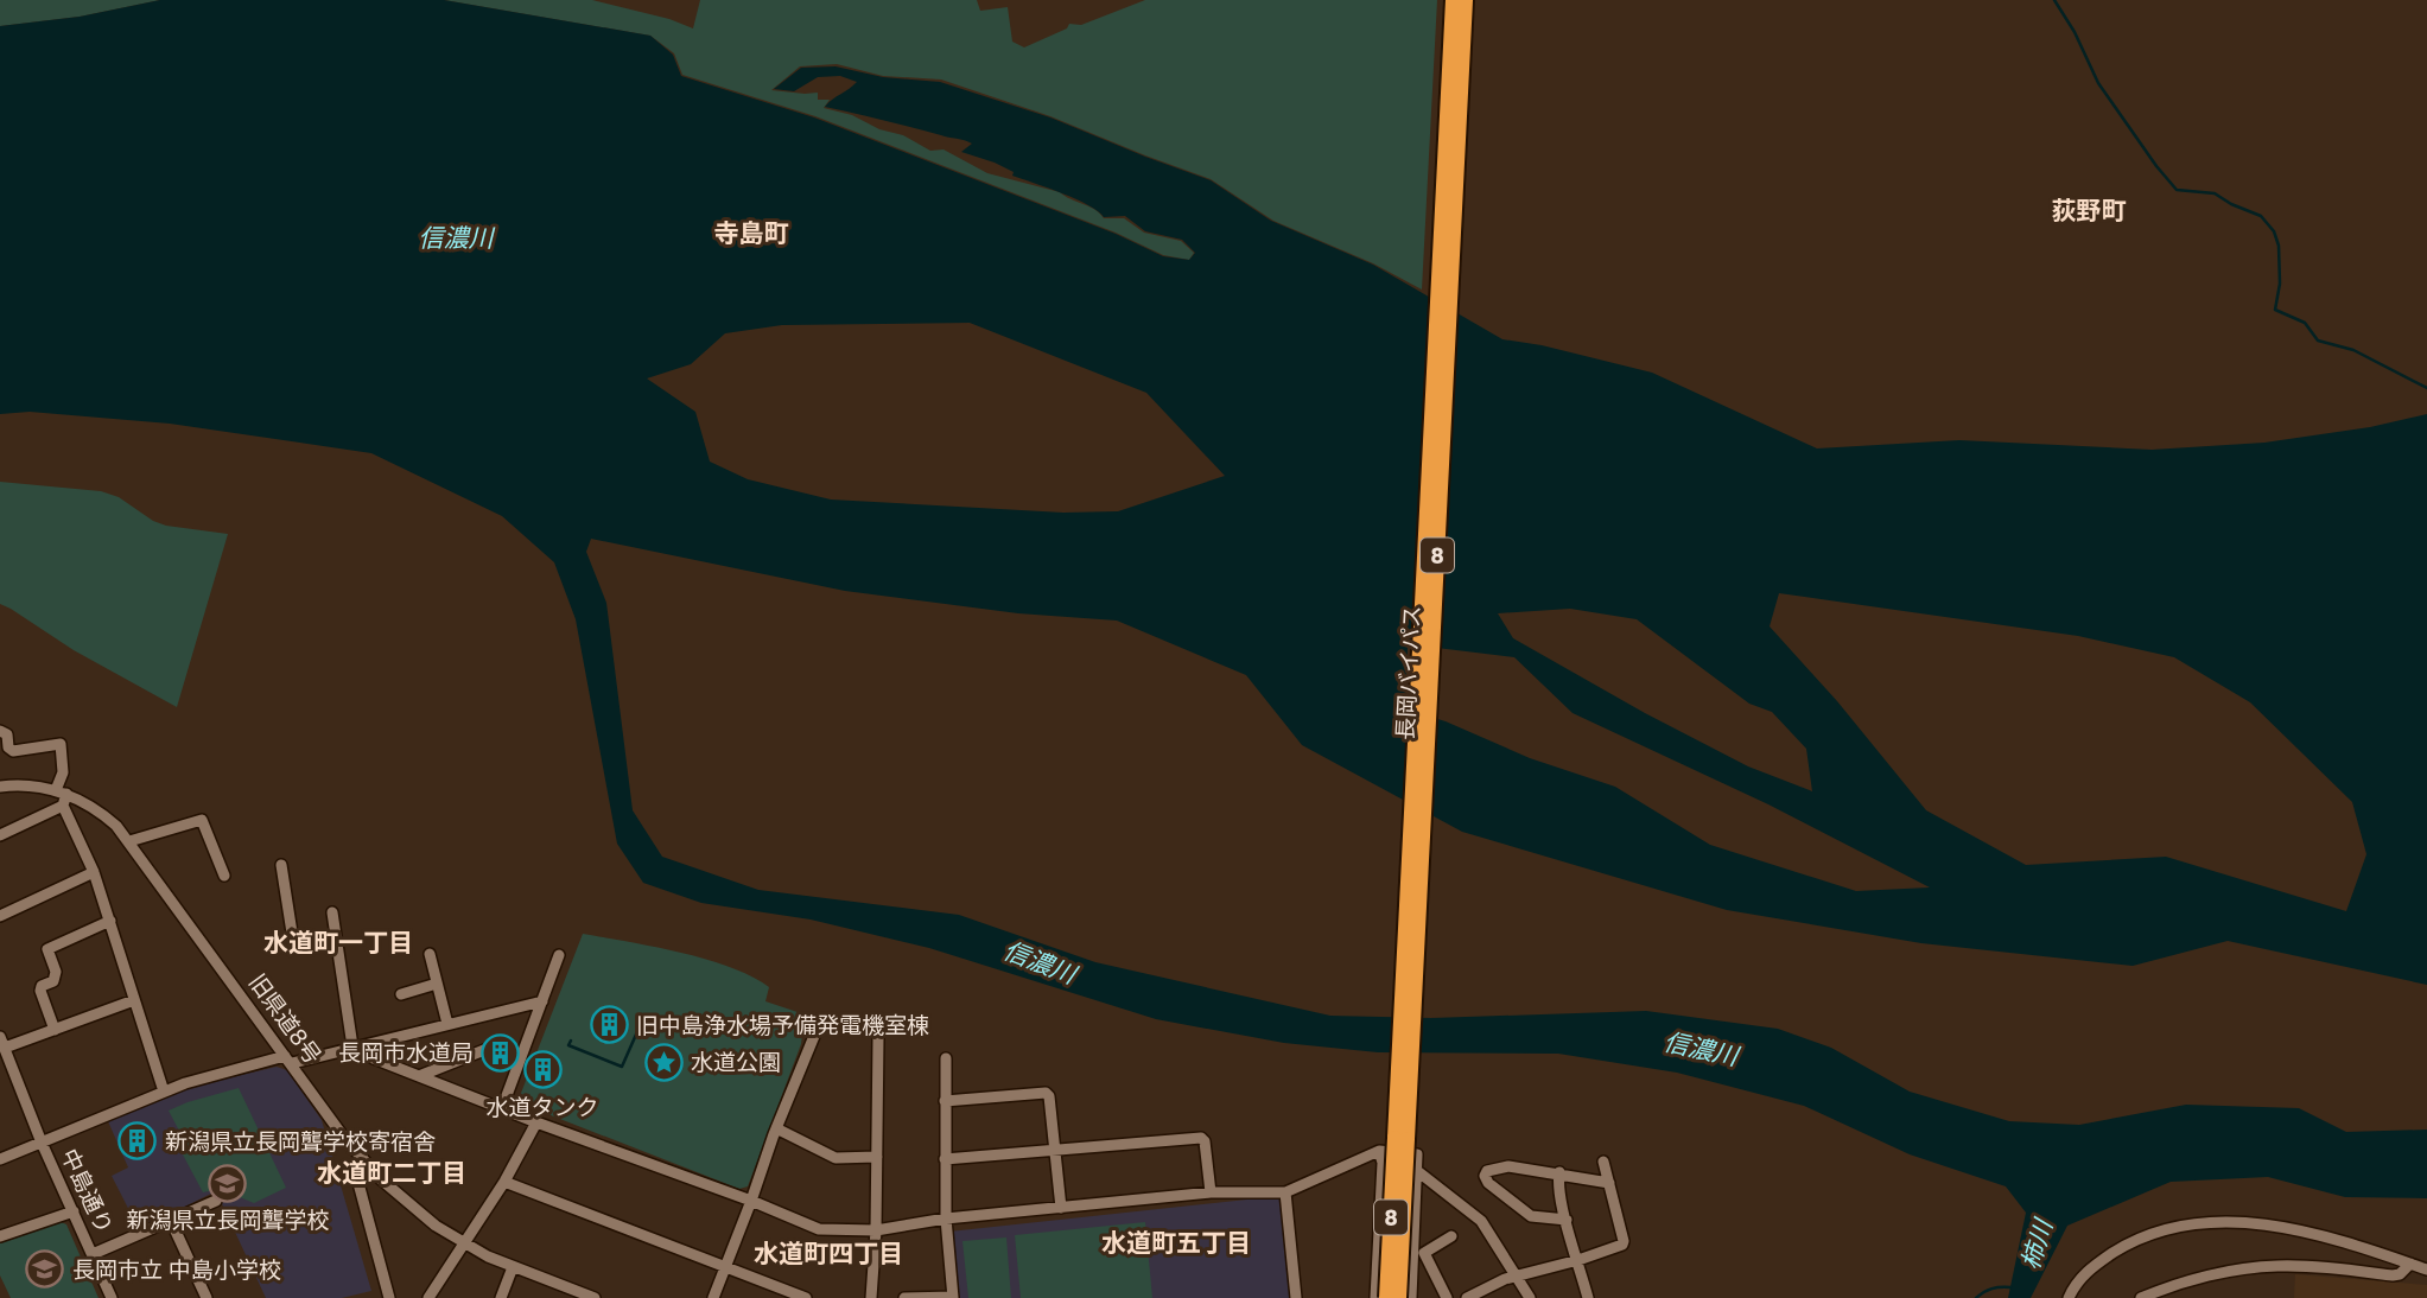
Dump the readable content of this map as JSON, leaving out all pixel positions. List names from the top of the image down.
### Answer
{
  "streets": {
    "highway": ["8", "長岡バイパス"],
    "street": ["旧県道8号", "中島通り"]
  },
  "districts": [
    "荻野町",
    "寺島町",
    "水道町一丁目",
    "水道町二丁目",
    "水道町五丁目",
    "水道町四丁目"
  ],
  "water": ["信濃川", "柿川"],
  "places": {
    "building": [
      "旧中島浄水場予備発電機室棟",
      "長岡市水道局",
      "水道タンク",
      "新潟県立長岡聾学校寄宿舎"
    ],
    "place": ["水道公園"],
    "school or university": ["新潟県立長岡聾学校", "長岡市立 中島小学校"]
  }
}
